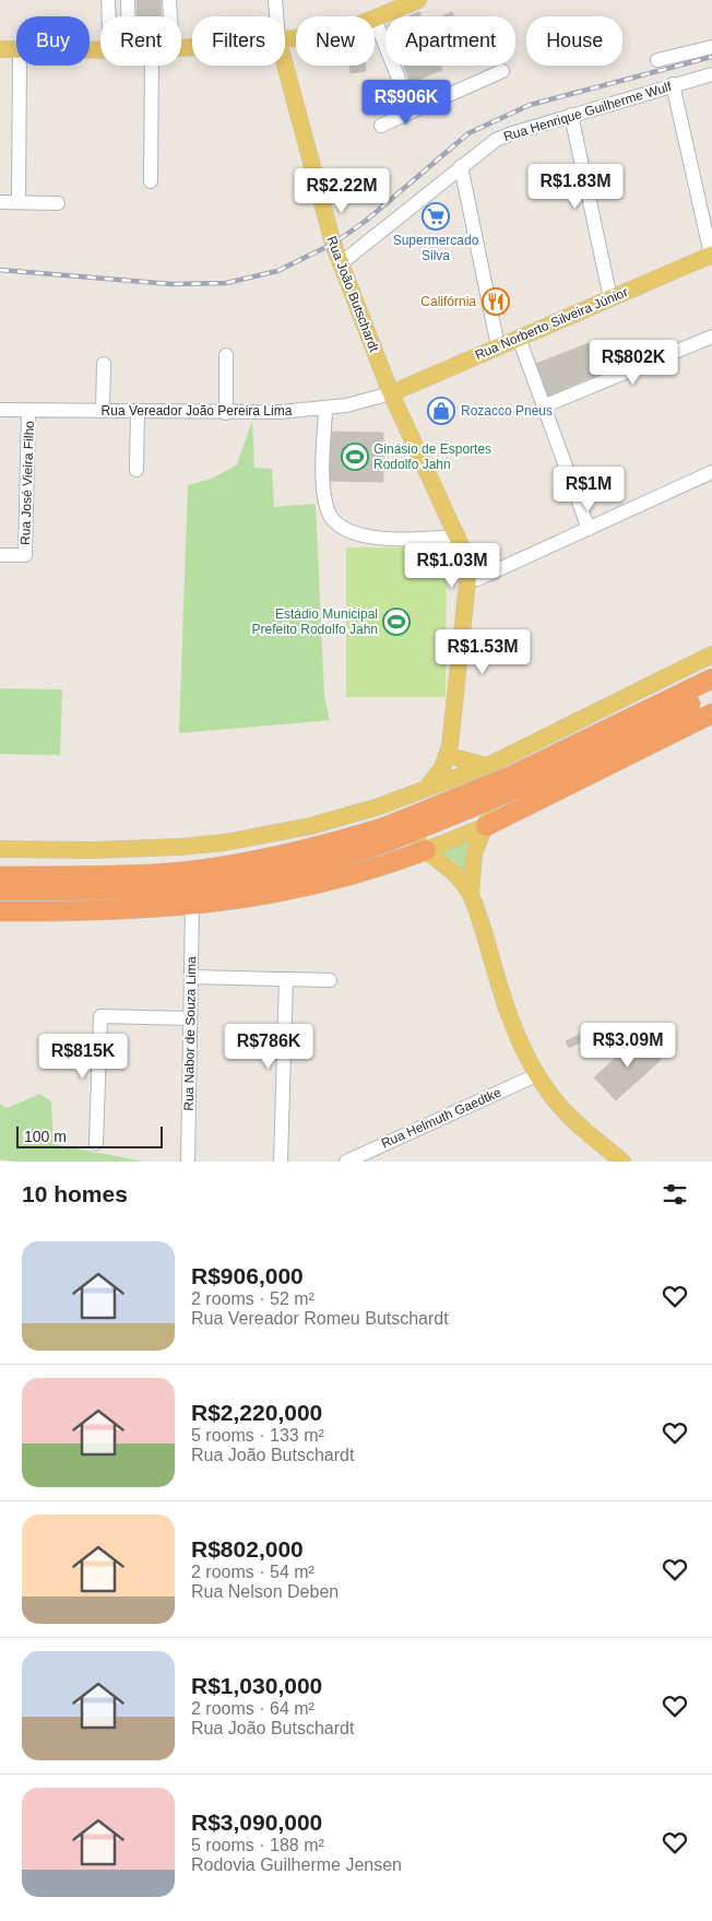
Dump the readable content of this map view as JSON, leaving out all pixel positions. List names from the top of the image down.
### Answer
{
  "streets": {
    "main road": ["Rua João Butschardt", "Rua Norberto Silveira Júnior"],
    "street": [
      "Rua Henrique Guilherme Wulf",
      "Rua Vereador João Pereira Lima",
      "Rua José Vieira Filho",
      "Rua Nabor de Souza Lima",
      "Rua Helmuth Gaedtke"
    ]
  },
  "crossings": [
    ["Rua Henrique Guilherme Wulf", "Rua João Butschardt"],
    ["Rua João Butschardt", "Rua Norberto Silveira Júnior"],
    ["Rua João Butschardt", "Rua Vereador João Pereira Lima"],
    ["Rua Norberto Silveira Júnior", "Rua Vereador João Pereira Lima"],
    ["Rua Vereador João Pereira Lima", "Rua José Vieira Filho"]
  ],
  "places": {
    "supermarket": ["Supermercado Silva"],
    "restaurant": ["Califórnia"],
    "shop": ["Rozacco Pneus"],
    "sports": ["Ginásio de Esportes Rodolfo Jahn", "Estádio Municipal Prefeito Rodolfo Jahn"]
  },
  "scale_bar": "100 m",
  "page": {
    "chip": [
      "Buy",
      "Rent",
      "Filters",
      "New",
      "Apartment",
      "House"
    ],
    "price": [
      "R$906K",
      "R$1.83M",
      "R$2.22M",
      "R$802K",
      "R$1M",
      "R$1.03M",
      "R$1.53M",
      "R$3.09M",
      "R$786K",
      "R$815K"
    ],
    "scale": "100 m",
    "heading": "10 homes",
    "list": [
      {
        "name": "R$906,000",
        "note": "2 rooms · 52 m² · Rua Vereador Romeu Butschardt"
      },
      {
        "name": "R$2,220,000",
        "note": "5 rooms · 133 m² · Rua João Butschardt"
      },
      {
        "name": "R$802,000",
        "note": "2 rooms · 54 m² · Rua Nelson Deben"
      },
      {
        "name": "R$1,030,000",
        "note": "2 rooms · 64 m² · Rua João Butschardt"
      },
      {
        "name": "R$3,090,000",
        "note": "5 rooms · 188 m² · Rodovia Guilherme Jensen"
      }
    ]
  }
}
